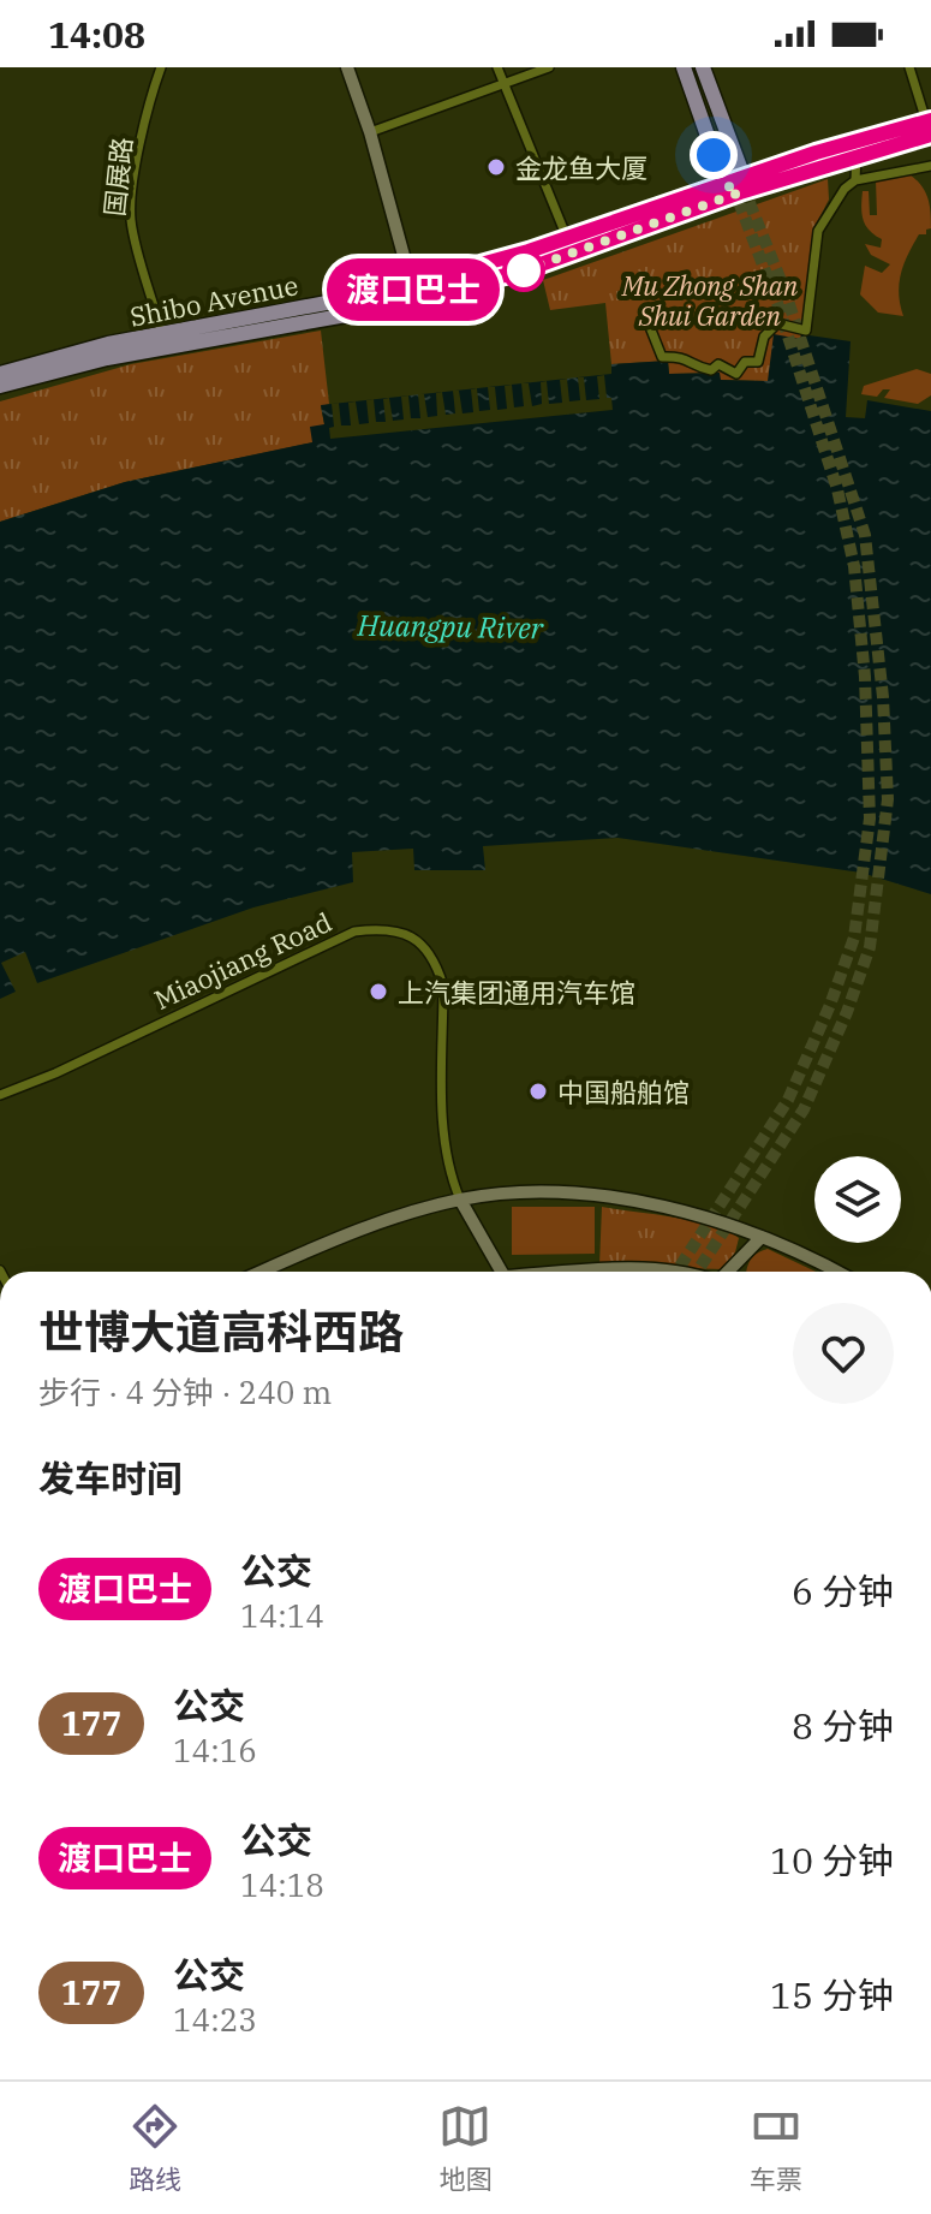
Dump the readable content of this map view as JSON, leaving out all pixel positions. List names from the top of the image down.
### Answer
{
  "streets": {
    "main road": ["Shibo Avenue"],
    "street": ["国展路", "Miaojiang Road"]
  },
  "crossings": [
    ["国展路", "Shibo Avenue"]
  ],
  "water": ["Huangpu River"],
  "parks": ["Mu Zhong Shan Shui Garden"],
  "places": ["金龙鱼大厦", "上汽集团通用汽车馆", "中国船舶馆"],
  "lines": ["bus line 渡口巴士"],
  "page": {
    "status": "14:08",
    "on_map": "渡口巴士",
    "heading": [
      ["世博大道高科西路", "步行 · 4 分钟 · 240 m"],
      "发车时间"
    ],
    "list": [
      {
        "mark": "渡口巴士",
        "name": "公交",
        "note": "14:14",
        "value": "6 分钟"
      },
      {
        "mark": "177",
        "name": "公交",
        "note": "14:16",
        "value": "8 分钟"
      },
      {
        "mark": "渡口巴士",
        "name": "公交",
        "note": "14:18",
        "value": "10 分钟"
      },
      {
        "mark": "177",
        "name": "公交",
        "note": "14:23",
        "value": "15 分钟"
      }
    ],
    "tabs": ["路线", "地图", "车票"]
  }
}
